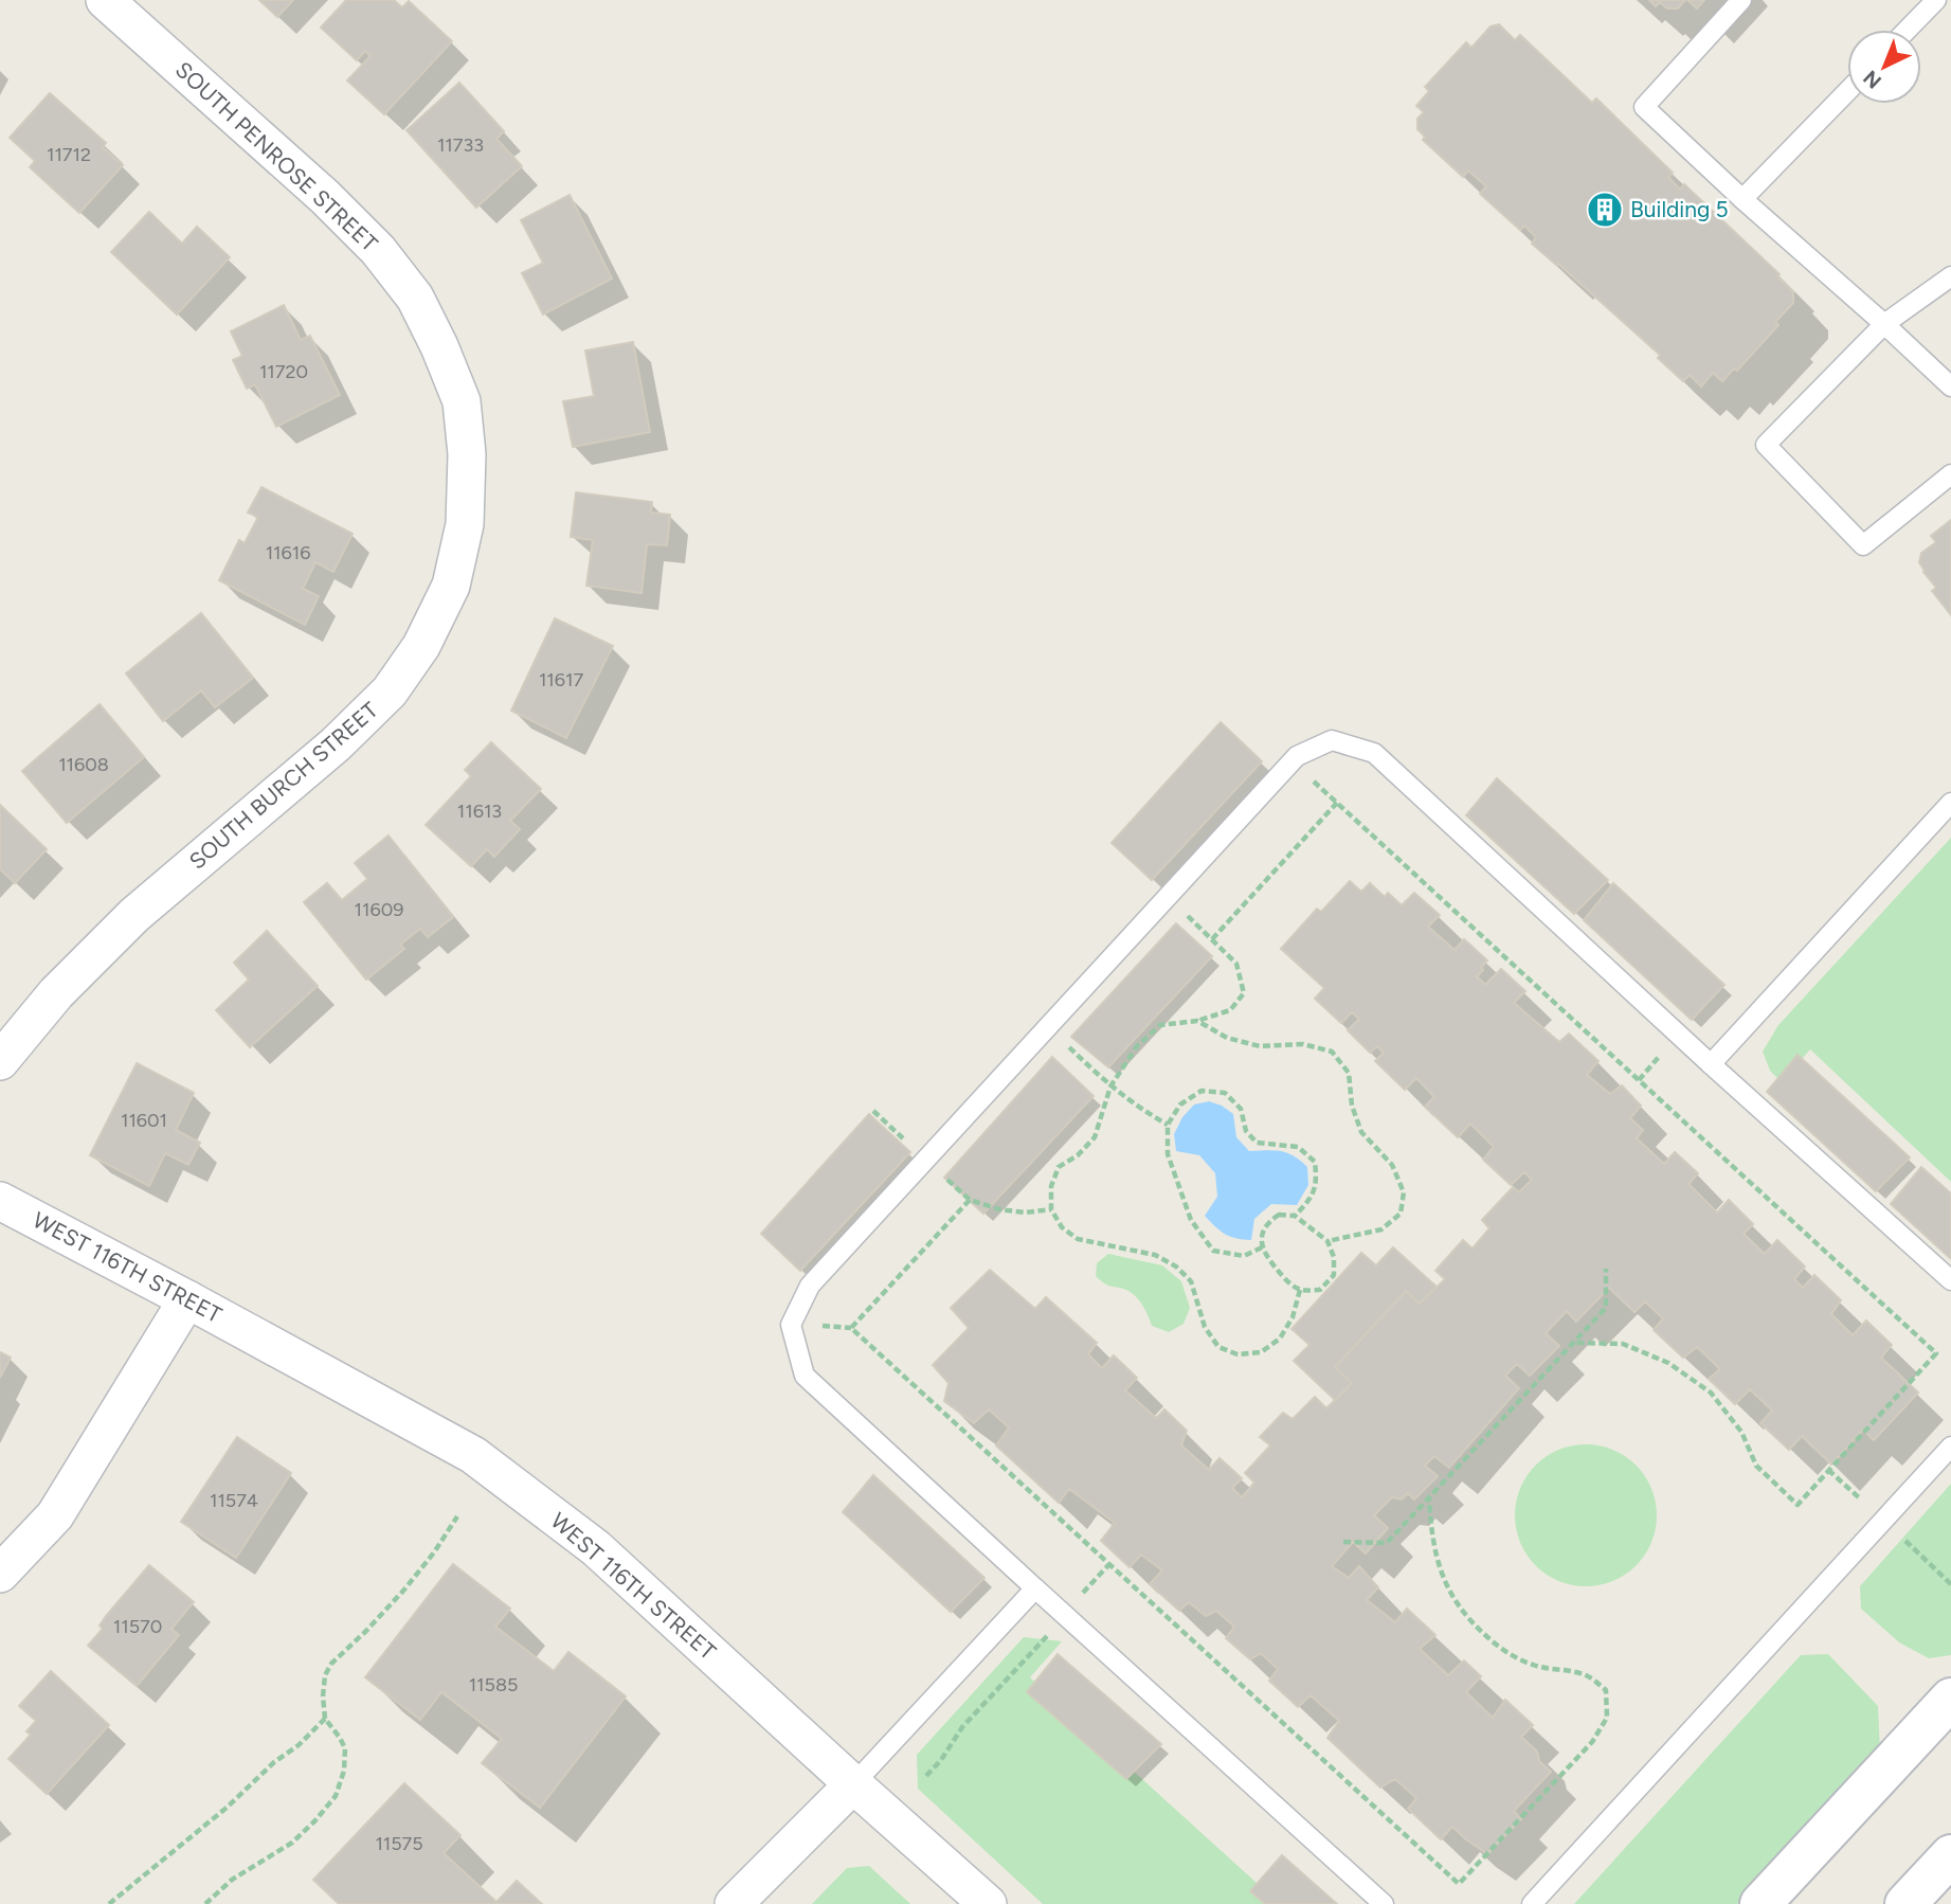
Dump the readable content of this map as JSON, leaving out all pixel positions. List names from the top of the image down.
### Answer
{
  "streets": {
    "street": ["SOUTH PENROSE STREET", "SOUTH BURCH STREET", "WEST 116TH STREET"]
  },
  "crossings": [
    ["SOUTH PENROSE STREET", "SOUTH BURCH STREET"]
  ],
  "places": {
    "building": ["Building 5"]
  },
  "house_numbers": [
    "11733",
    "11712",
    "11720",
    "11616",
    "11617",
    "11608",
    "11613",
    "11609",
    "11601",
    "11574",
    "11570",
    "11585",
    "11575"
  ],
  "north": "bottom left"
}
